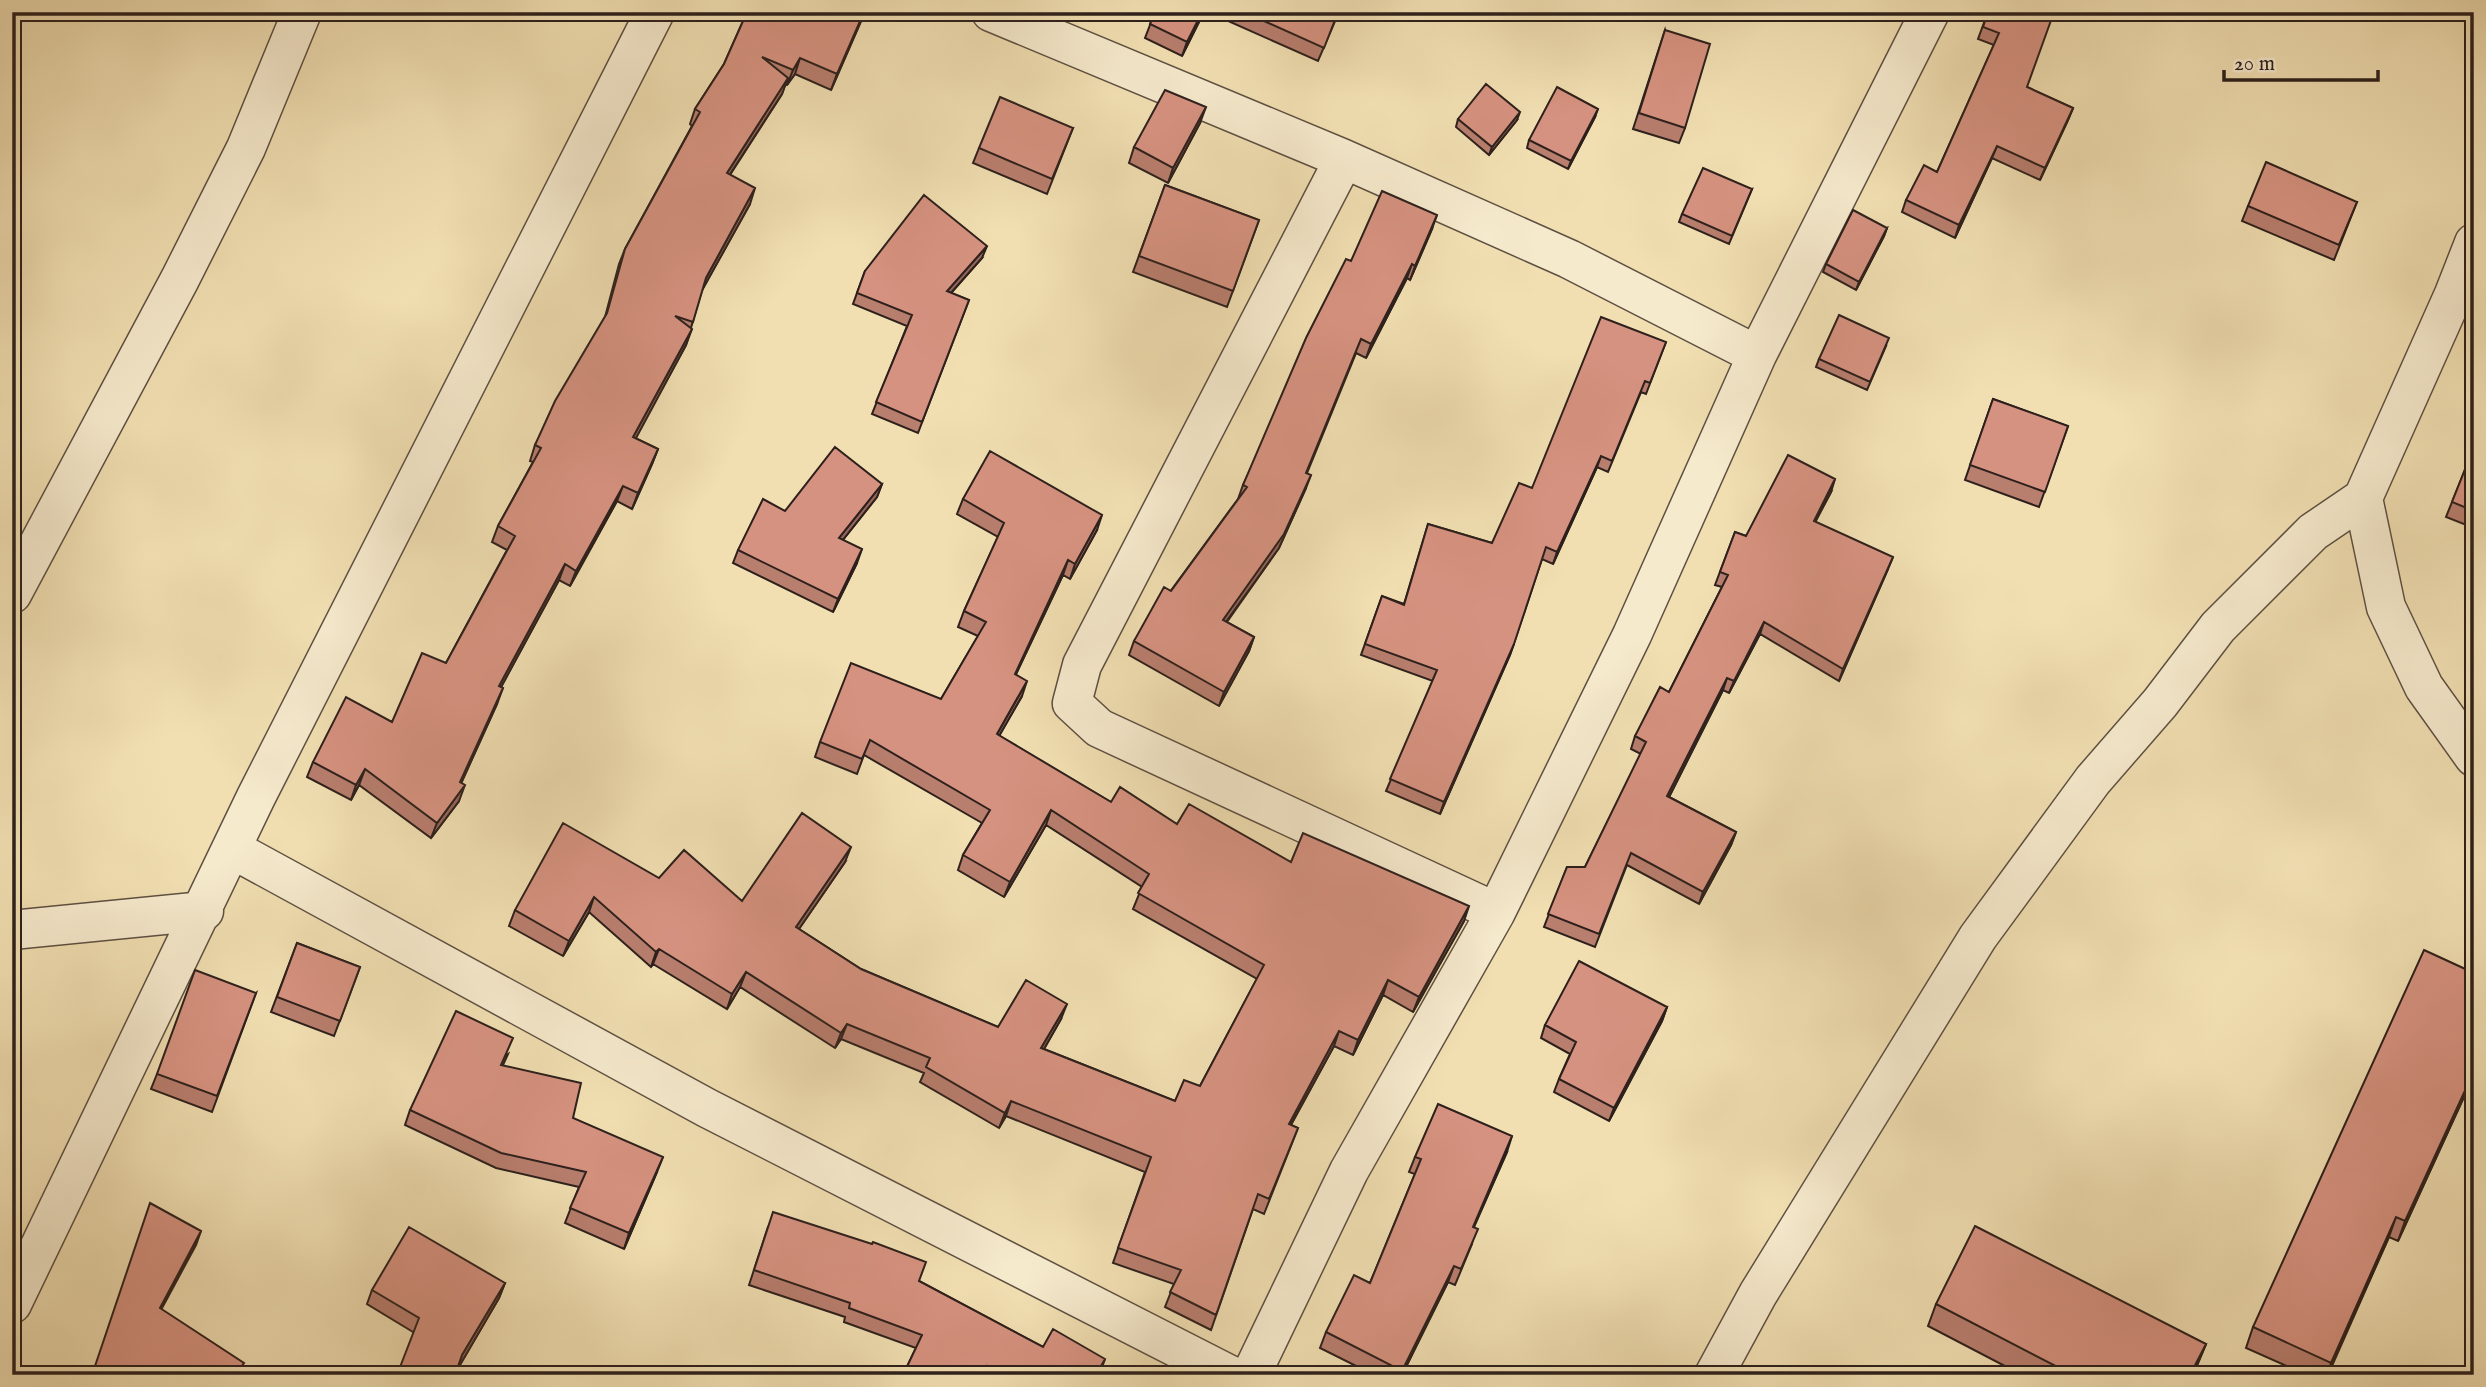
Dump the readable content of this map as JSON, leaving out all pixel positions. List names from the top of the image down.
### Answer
{
  "scale_bar": "20 m"
}
